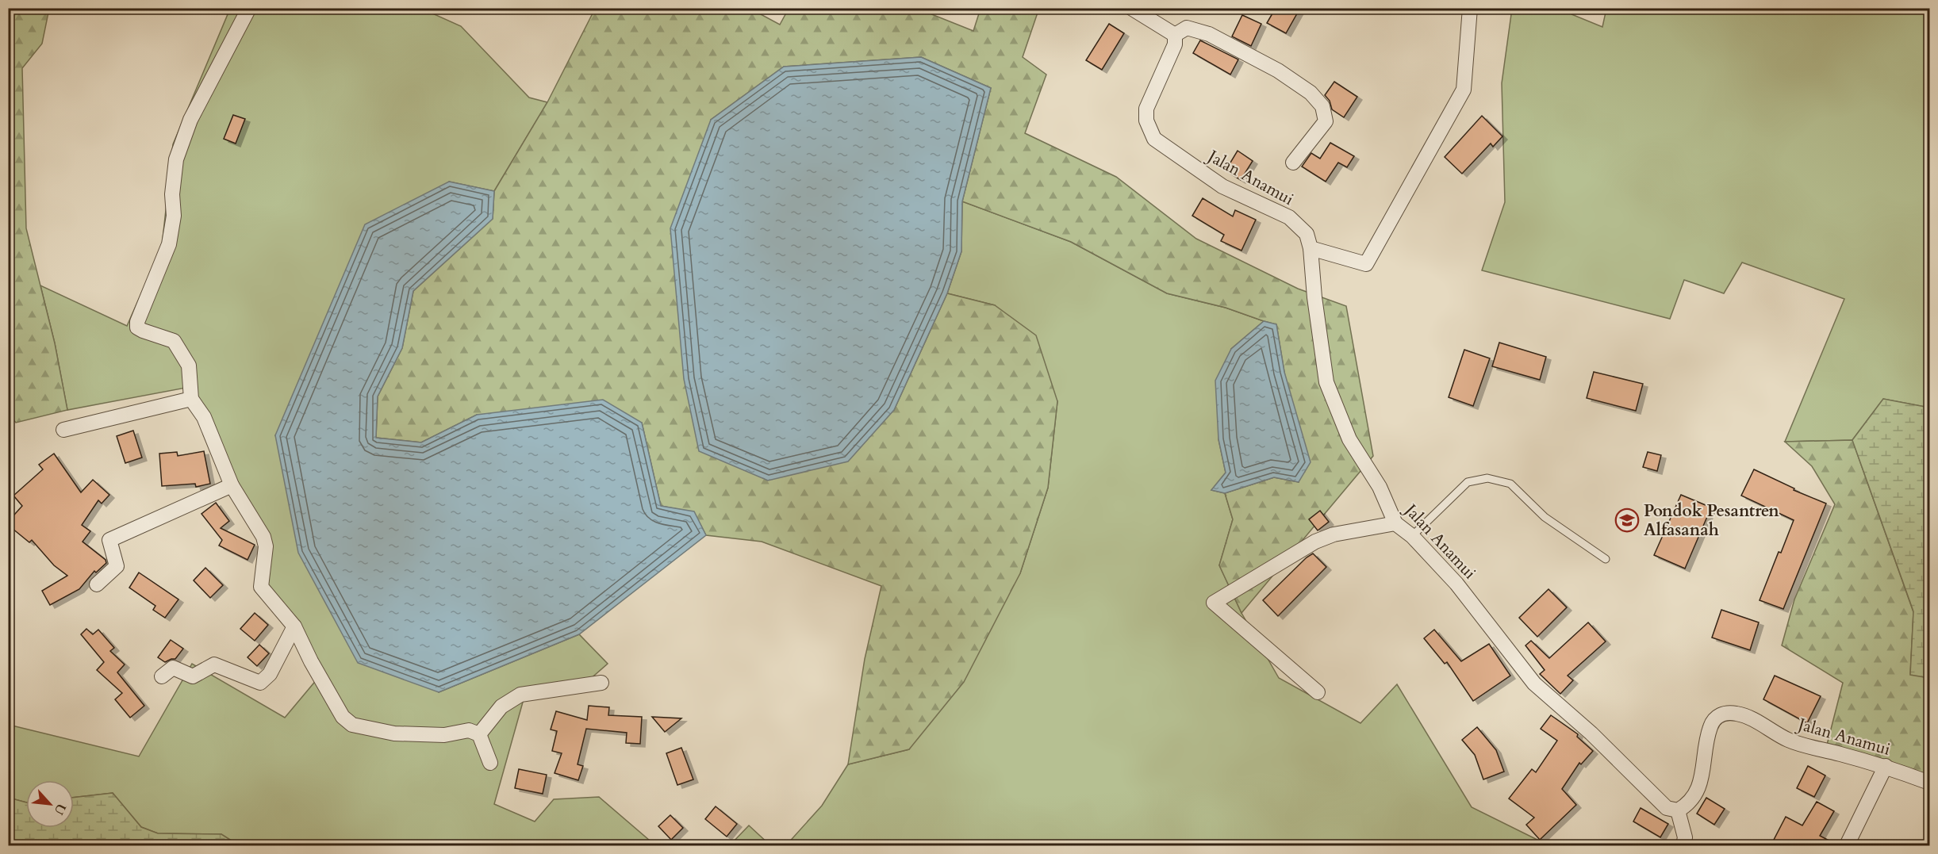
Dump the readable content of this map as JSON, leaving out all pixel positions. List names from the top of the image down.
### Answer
{
  "streets": {
    "street": ["Jalan Anamui"]
  },
  "places": {
    "school or university": ["Pondok Pesantren Alfasanah"]
  },
  "north": "bottom right"
}
